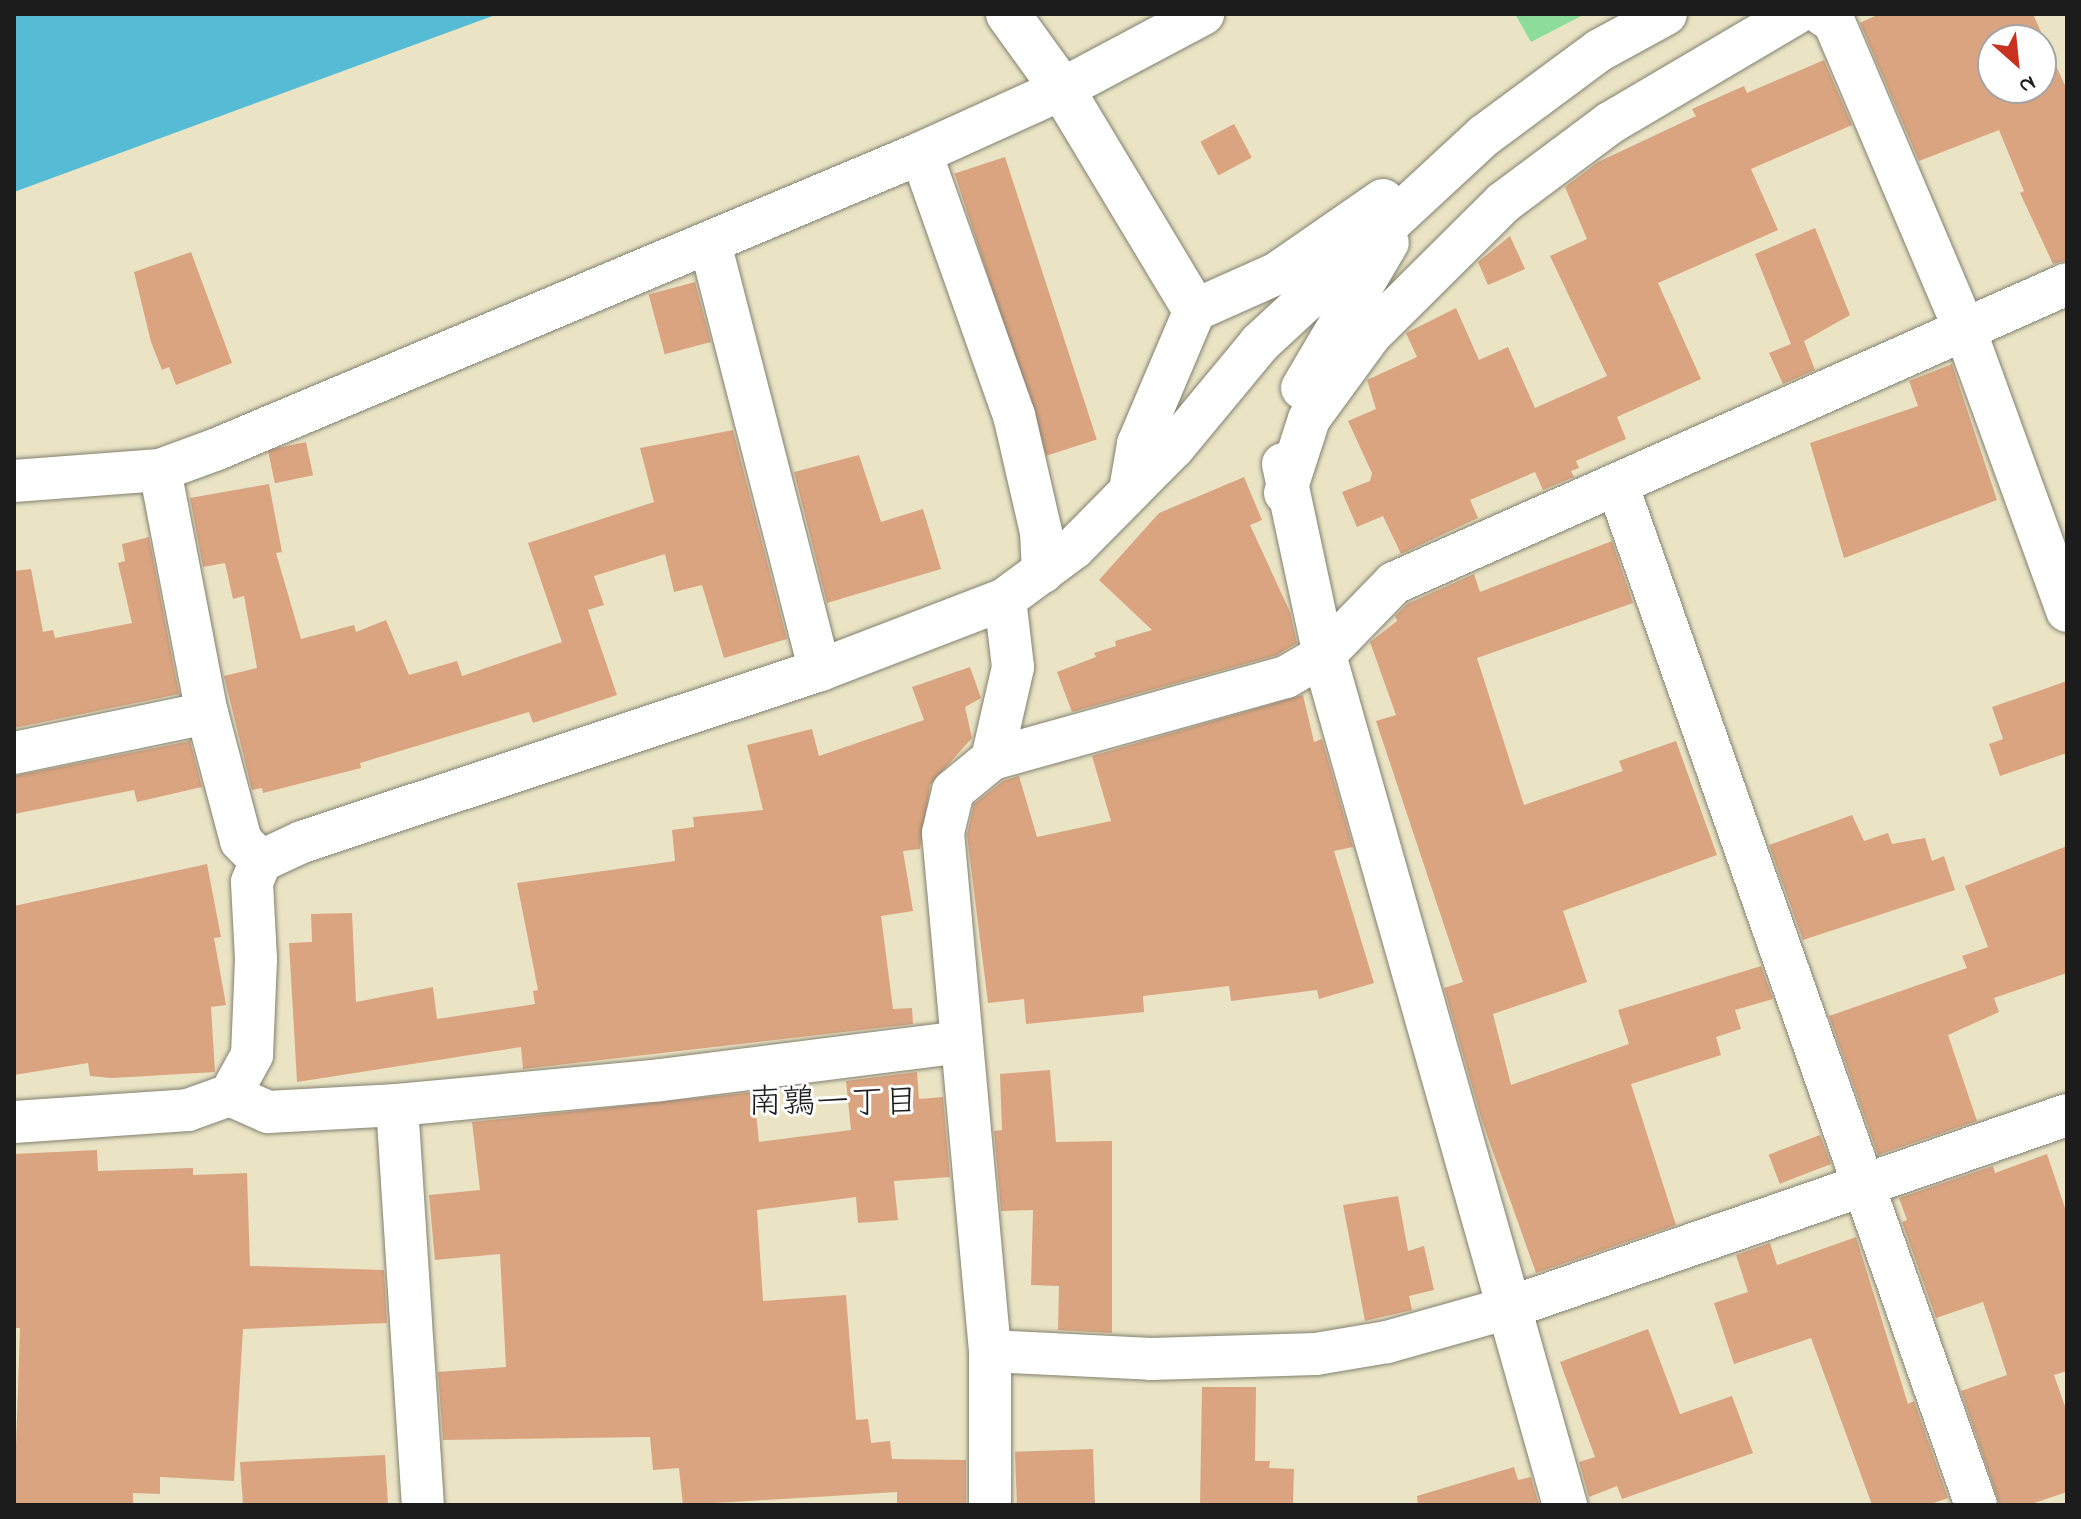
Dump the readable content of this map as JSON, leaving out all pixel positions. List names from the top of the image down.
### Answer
{
  "districts": ["南鶉一丁目"],
  "north": "bottom right"
}
